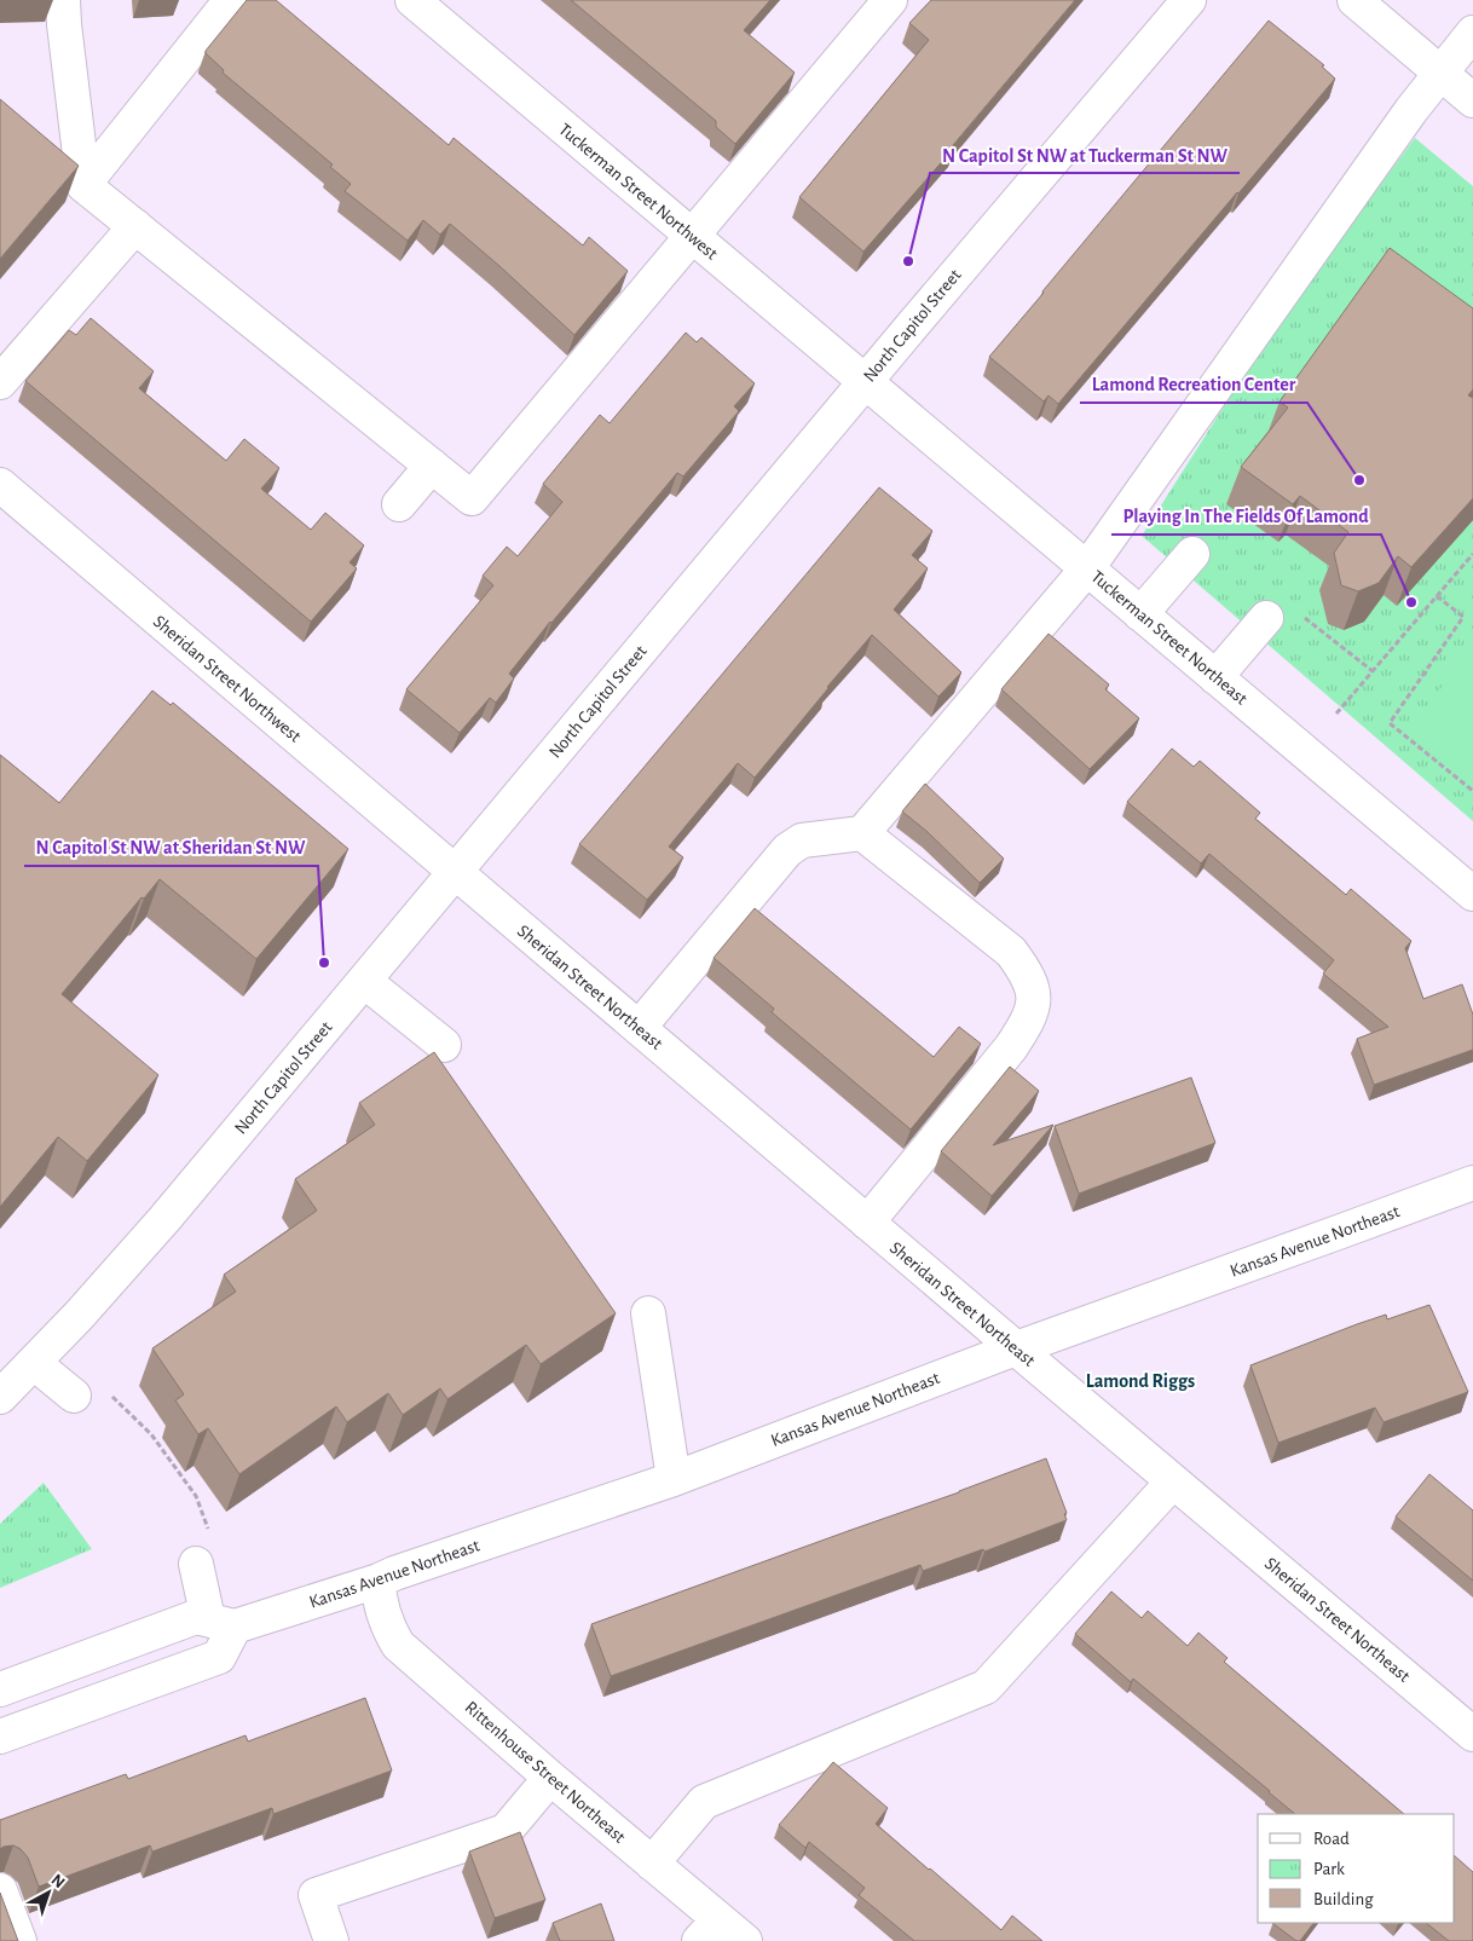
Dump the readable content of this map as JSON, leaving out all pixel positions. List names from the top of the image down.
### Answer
{
  "streets": {
    "street": [
      "Tuckerman Street Northwest",
      "North Capitol Street",
      "Tuckerman Street Northeast",
      "Sheridan Street Northwest",
      "Sheridan Street Northeast",
      "Kansas Avenue Northeast",
      "Rittenhouse Street Northeast"
    ]
  },
  "crossings": [
    ["Tuckerman Street Northwest", "North Capitol Street"],
    ["Tuckerman Street Northwest", "Tuckerman Street Northeast"],
    ["North Capitol Street", "Tuckerman Street Northeast"],
    ["North Capitol Street", "Sheridan Street Northwest"],
    ["North Capitol Street", "Sheridan Street Northeast"],
    ["Sheridan Street Northwest", "Sheridan Street Northeast"],
    ["Sheridan Street Northeast", "Kansas Avenue Northeast"],
    ["Kansas Avenue Northeast", "Rittenhouse Street Northeast"]
  ],
  "districts": ["Lamond Riggs"],
  "places": [
    "N Capitol St NW at Tuckerman St NW",
    "Lamond Recreation Center",
    "Playing In The Fields Of Lamond",
    "N Capitol St NW at Sheridan St NW"
  ],
  "legend": ["Road", "Park", "Building"],
  "north": "top right"
}
